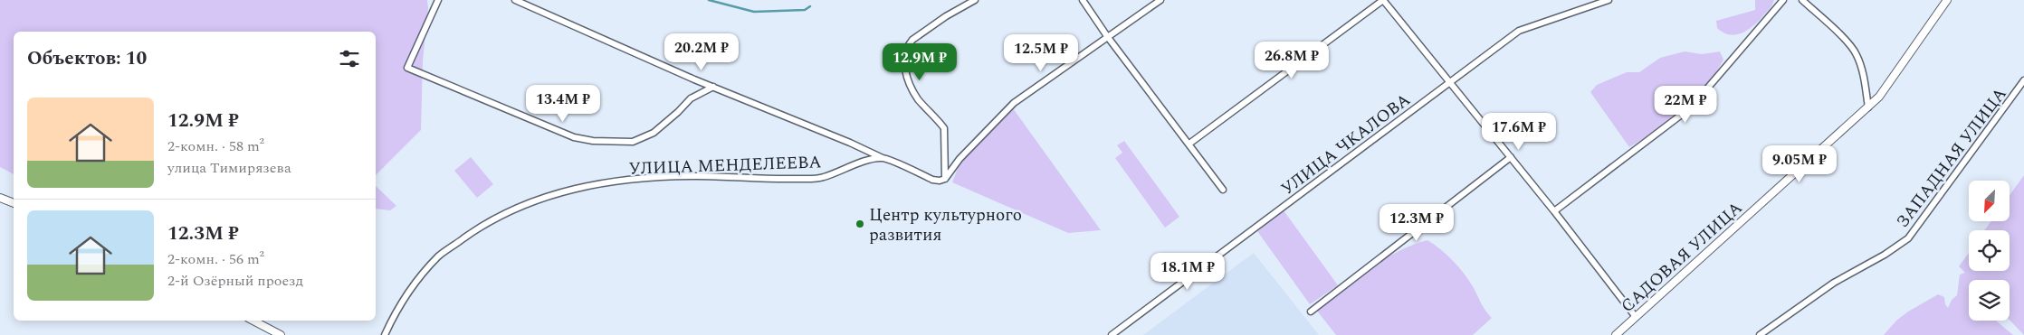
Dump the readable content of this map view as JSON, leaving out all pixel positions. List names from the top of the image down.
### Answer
{
  "streets": {
    "street": [
      "УЛИЦА ЧКАЛОВА",
      "ЗАПАДНАЯ УЛИЦА",
      "УЛИЦА МЕНДЕЛЕЕВА",
      "САДОВАЯ УЛИЦА"
    ]
  },
  "places": ["Центр культурного развития"],
  "north": "bottom left",
  "page": {
    "heading": "Объектов: 10",
    "price": [
      "20.2M ₽",
      "12.5M ₽",
      "26.8M ₽",
      "12.9M ₽",
      "13.4M ₽",
      "22M ₽",
      "17.6M ₽",
      "9.05M ₽",
      "12.3M ₽",
      "18.1M ₽"
    ],
    "list": [
      {
        "name": "12.9M ₽",
        "note": "2-комн. · 58 m² · улица Тимирязева"
      },
      {
        "name": "12.3M ₽",
        "note": "2-комн. · 56 m² · 2-й Озёрный проезд"
      }
    ]
  }
}
